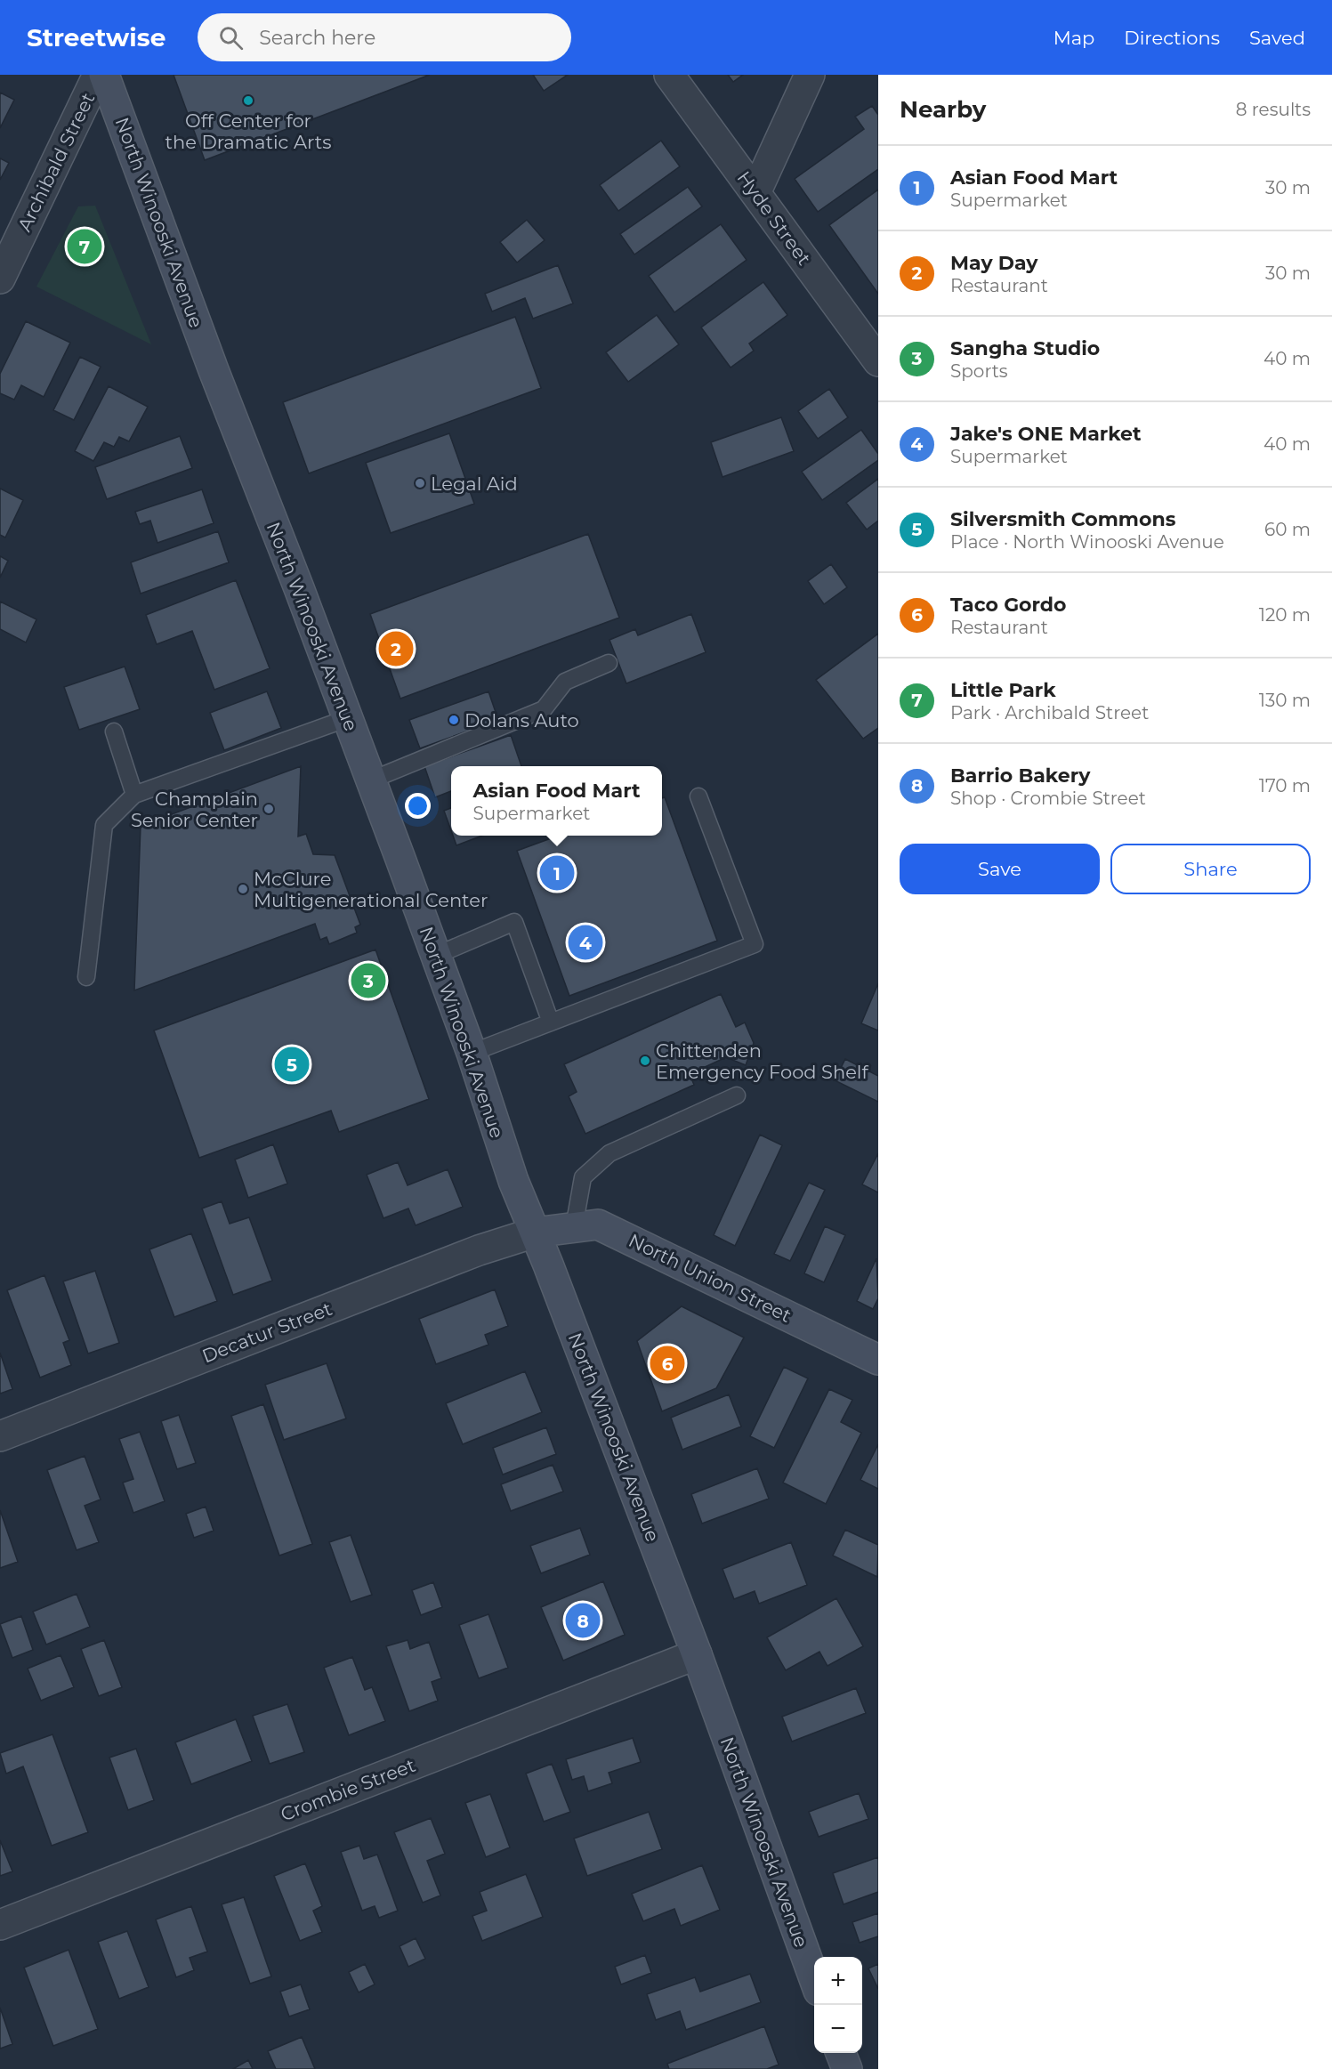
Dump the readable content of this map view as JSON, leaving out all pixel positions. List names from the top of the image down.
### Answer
{
  "streets": {
    "main road": ["North Winooski Avenue", "North Union Street"],
    "street": [
      "Archibald Street",
      "Hyde Street",
      "Decatur Street",
      "Crombie Street"
    ]
  },
  "crossings": [
    ["North Winooski Avenue", "North Union Street"],
    ["North Winooski Avenue", "Decatur Street"],
    ["North Winooski Avenue", "Crombie Street"],
    ["North Union Street", "Decatur Street"]
  ],
  "places": [
    "Off Center for the Dramatic Arts",
    "Legal Aid",
    "Dolans Auto",
    "Champlain Senior Center",
    "McClure Multigenerational Center",
    "Chittenden Emergency Food Shelf"
  ],
  "page": {
    "header": "Streetwise",
    "search": "Search here",
    "nav": ["Map", "Directions", "Saved"],
    "heading": ["Nearby", "8 results"],
    "list": [
      {
        "mark": "1",
        "name": "Asian Food Mart",
        "note": "Supermarket",
        "value": "30 m"
      },
      {
        "mark": "2",
        "name": "May Day",
        "note": "Restaurant",
        "value": "30 m"
      },
      {
        "mark": "3",
        "name": "Sangha Studio",
        "note": "Sports",
        "value": "40 m"
      },
      {
        "mark": "4",
        "name": "Jake's ONE Market",
        "note": "Supermarket",
        "value": "40 m"
      },
      {
        "mark": "5",
        "name": "Silversmith Commons",
        "note": "Place · North Winooski Avenue",
        "value": "60 m"
      },
      {
        "mark": "6",
        "name": "Taco Gordo",
        "note": "Restaurant",
        "value": "120 m"
      },
      {
        "mark": "7",
        "name": "Little Park",
        "note": "Park · Archibald Street",
        "value": "130 m"
      },
      {
        "mark": "8",
        "name": "Barrio Bakery",
        "note": "Shop · Crombie Street",
        "value": "170 m"
      }
    ],
    "pins": [
      "7",
      "2",
      "1",
      "4",
      "3",
      "5",
      "6",
      "8"
    ],
    "popup": ["Asian Food Mart", "Supermarket"],
    "buttons": ["Save", "Share"],
    "map_buttons": ["+", "−"]
  }
}
